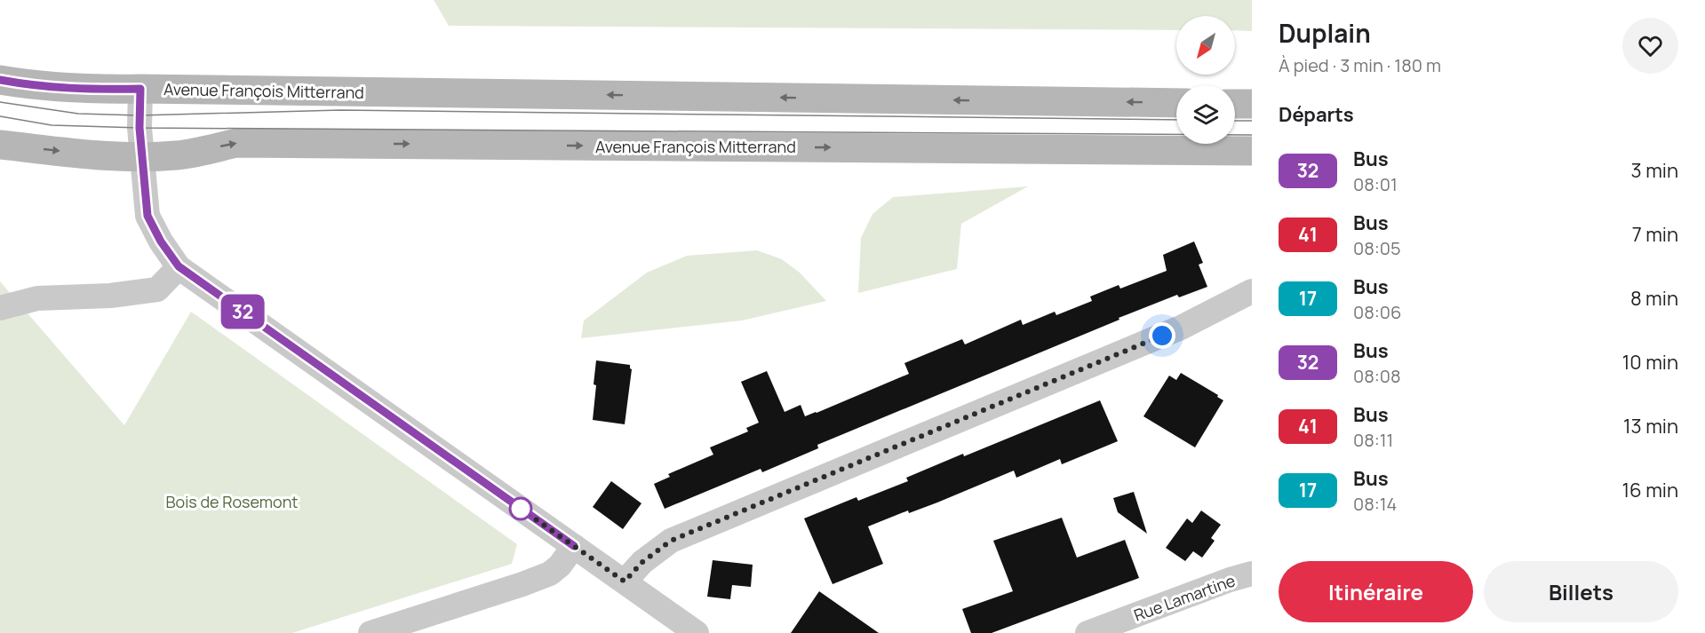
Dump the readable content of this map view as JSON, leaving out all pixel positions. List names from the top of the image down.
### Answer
{
  "streets": {
    "main road": ["Avenue François Mitterrand"],
    "street": ["Rue Lamartine"]
  },
  "parks": ["Bois de Rosemont"],
  "lines": ["bus line 32"],
  "north": "bottom left",
  "page": {
    "on_map": "32",
    "heading": [
      ["Duplain", "À pied · 3 min · 180 m"],
      "Départs"
    ],
    "list": [
      {
        "mark": "32",
        "name": "Bus",
        "note": "08:01",
        "value": "3 min"
      },
      {
        "mark": "41",
        "name": "Bus",
        "note": "08:05",
        "value": "7 min"
      },
      {
        "mark": "17",
        "name": "Bus",
        "note": "08:06",
        "value": "8 min"
      },
      {
        "mark": "32",
        "name": "Bus",
        "note": "08:08",
        "value": "10 min"
      },
      {
        "mark": "41",
        "name": "Bus",
        "note": "08:11",
        "value": "13 min"
      },
      {
        "mark": "17",
        "name": "Bus",
        "note": "08:14",
        "value": "16 min"
      }
    ],
    "buttons": ["Itinéraire", "Billets"]
  }
}
